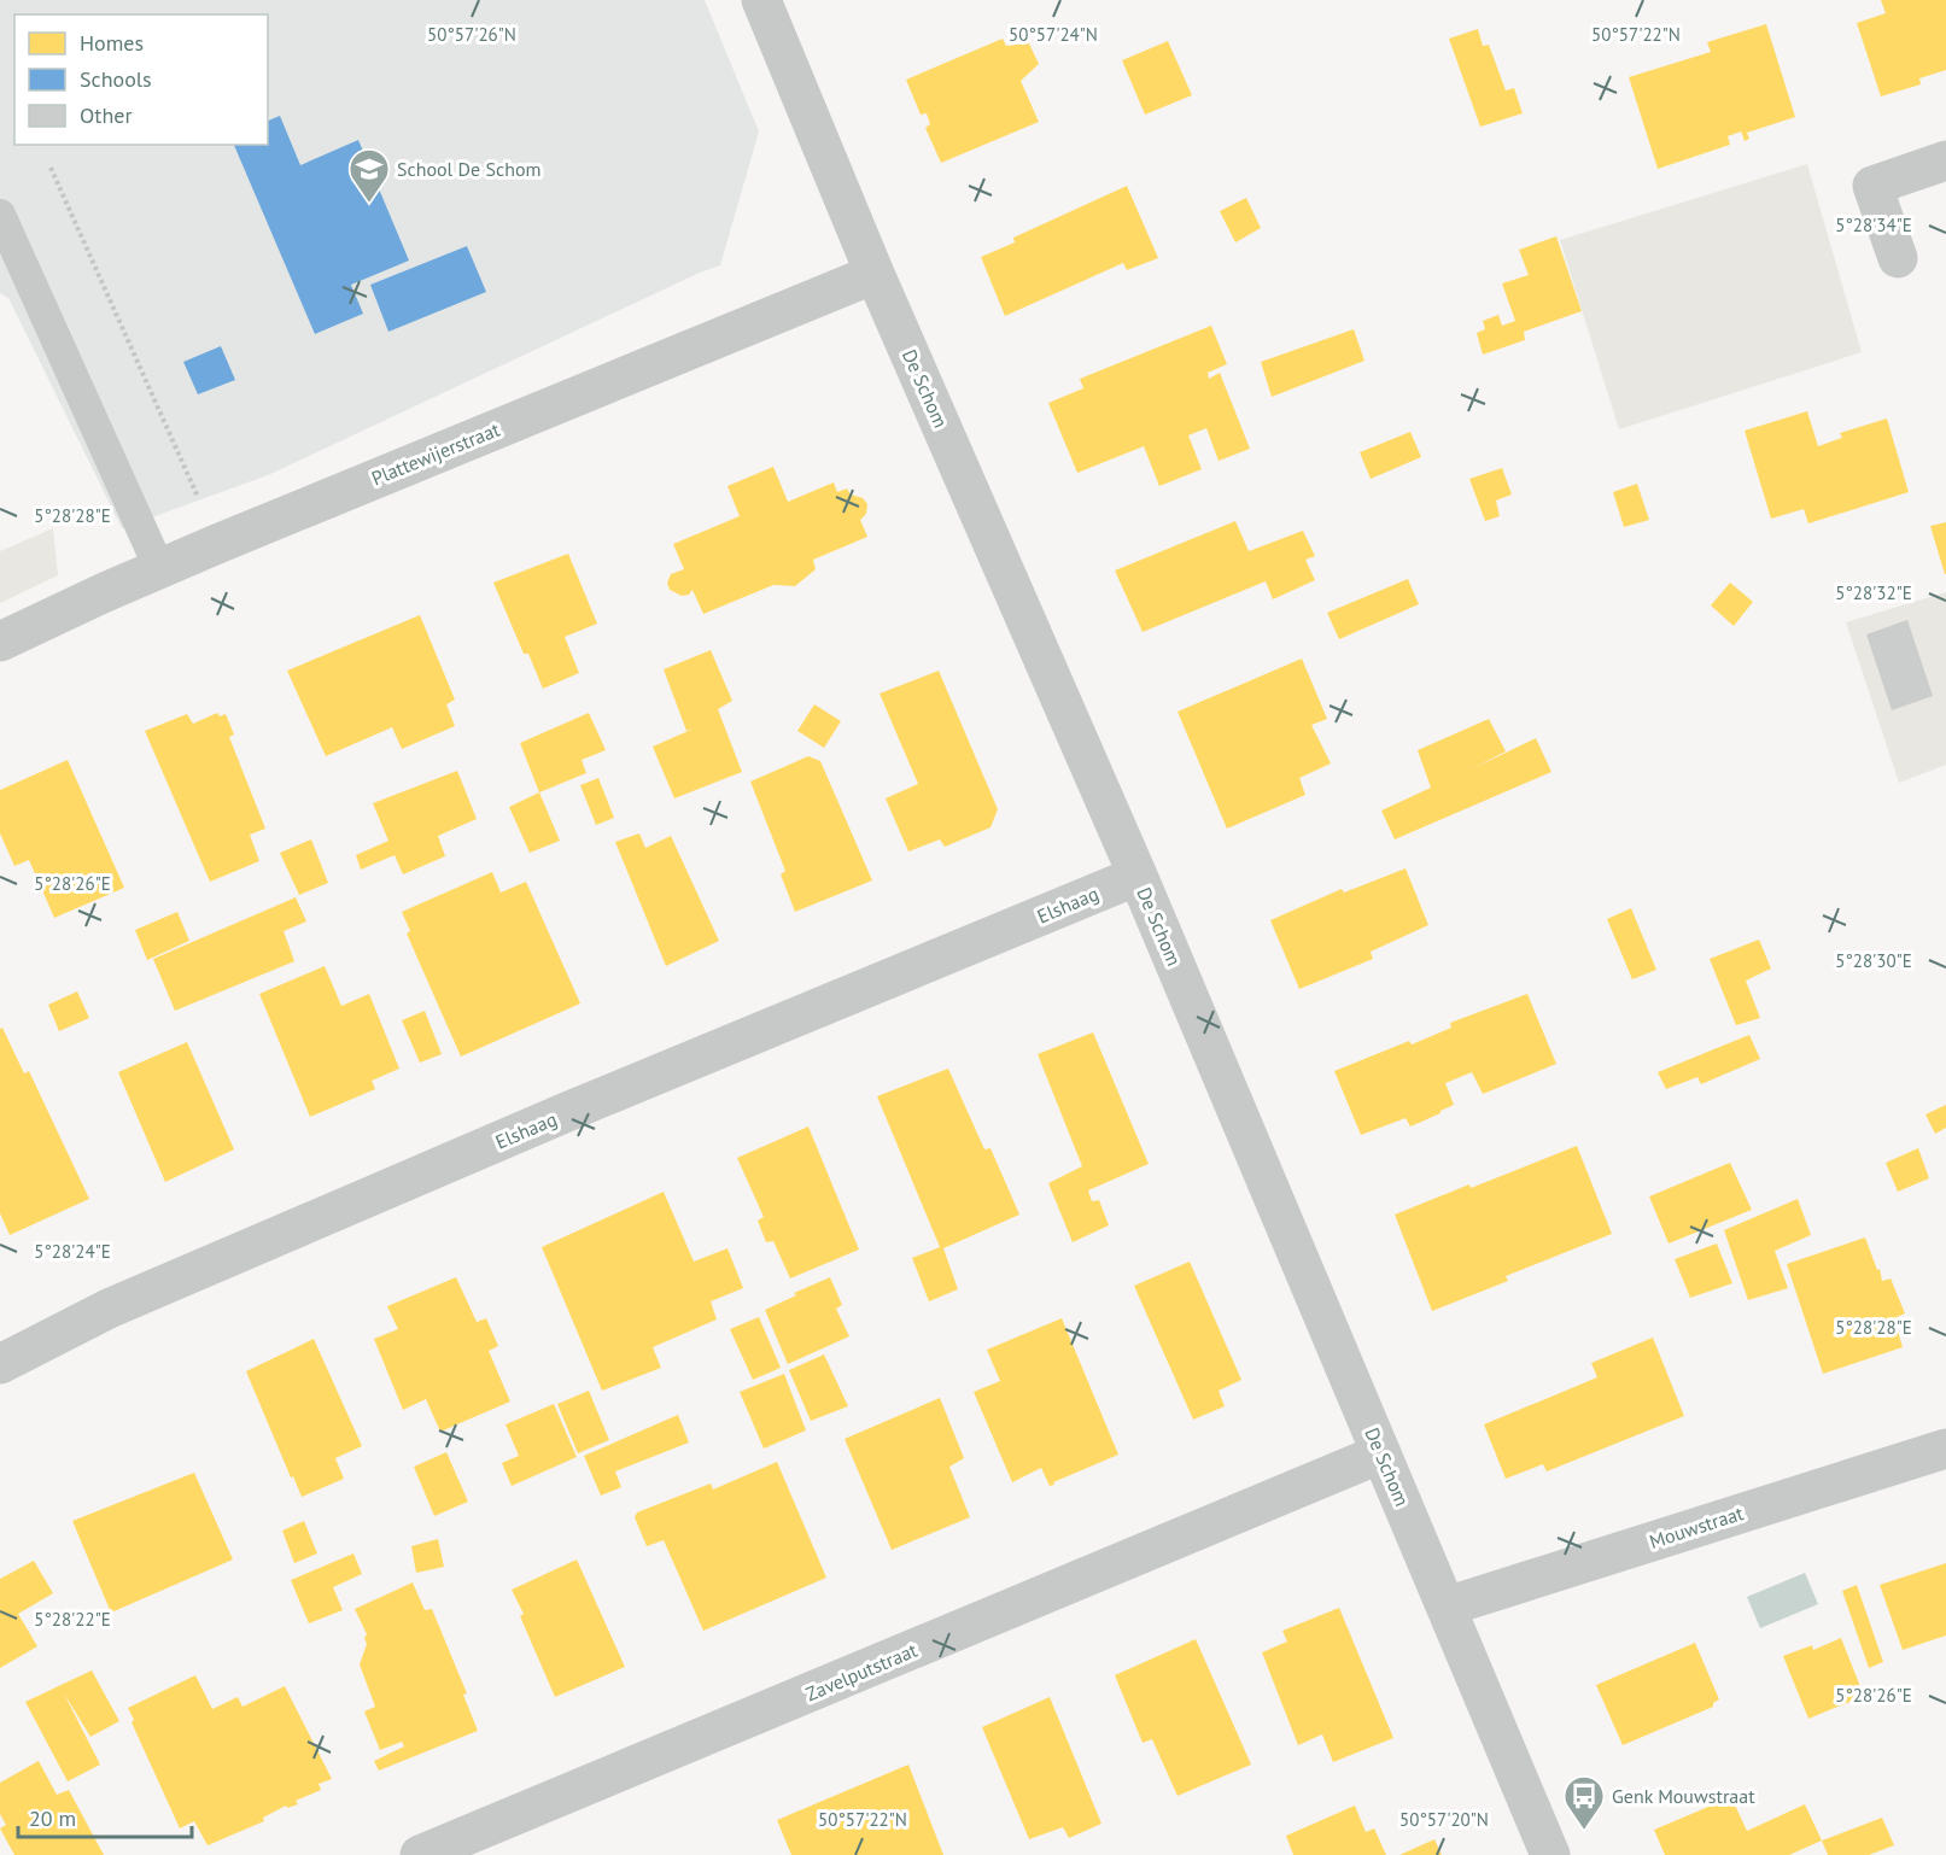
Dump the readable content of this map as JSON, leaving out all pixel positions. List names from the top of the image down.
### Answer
{
  "streets": {
    "street": [
      "De Schom",
      "Plattewijerstraat",
      "Elshaag",
      "Mouwstraat",
      "Zavelputstraat"
    ]
  },
  "crossings": [
    ["De Schom", "Plattewijerstraat"],
    ["De Schom", "Elshaag"],
    ["De Schom", "Mouwstraat"],
    ["De Schom", "Zavelputstraat"]
  ],
  "places": {
    "school or university": ["School De Schom"],
    "bus stop": ["Genk Mouwstraat"]
  },
  "legend": ["Homes", "Schools", "Other"],
  "scale_bar": "20 m",
  "coordinates": [
    "50°57'24\"N",
    "50°57'22\"N",
    "50°57'26\"N",
    "5°28'34\"E",
    "5°28'28\"E",
    "5°28'32\"E",
    "5°28'26\"E",
    "5°28'30\"E",
    "5°28'24\"E",
    "5°28'22\"E",
    "50°57'20\"N"
  ]
}
